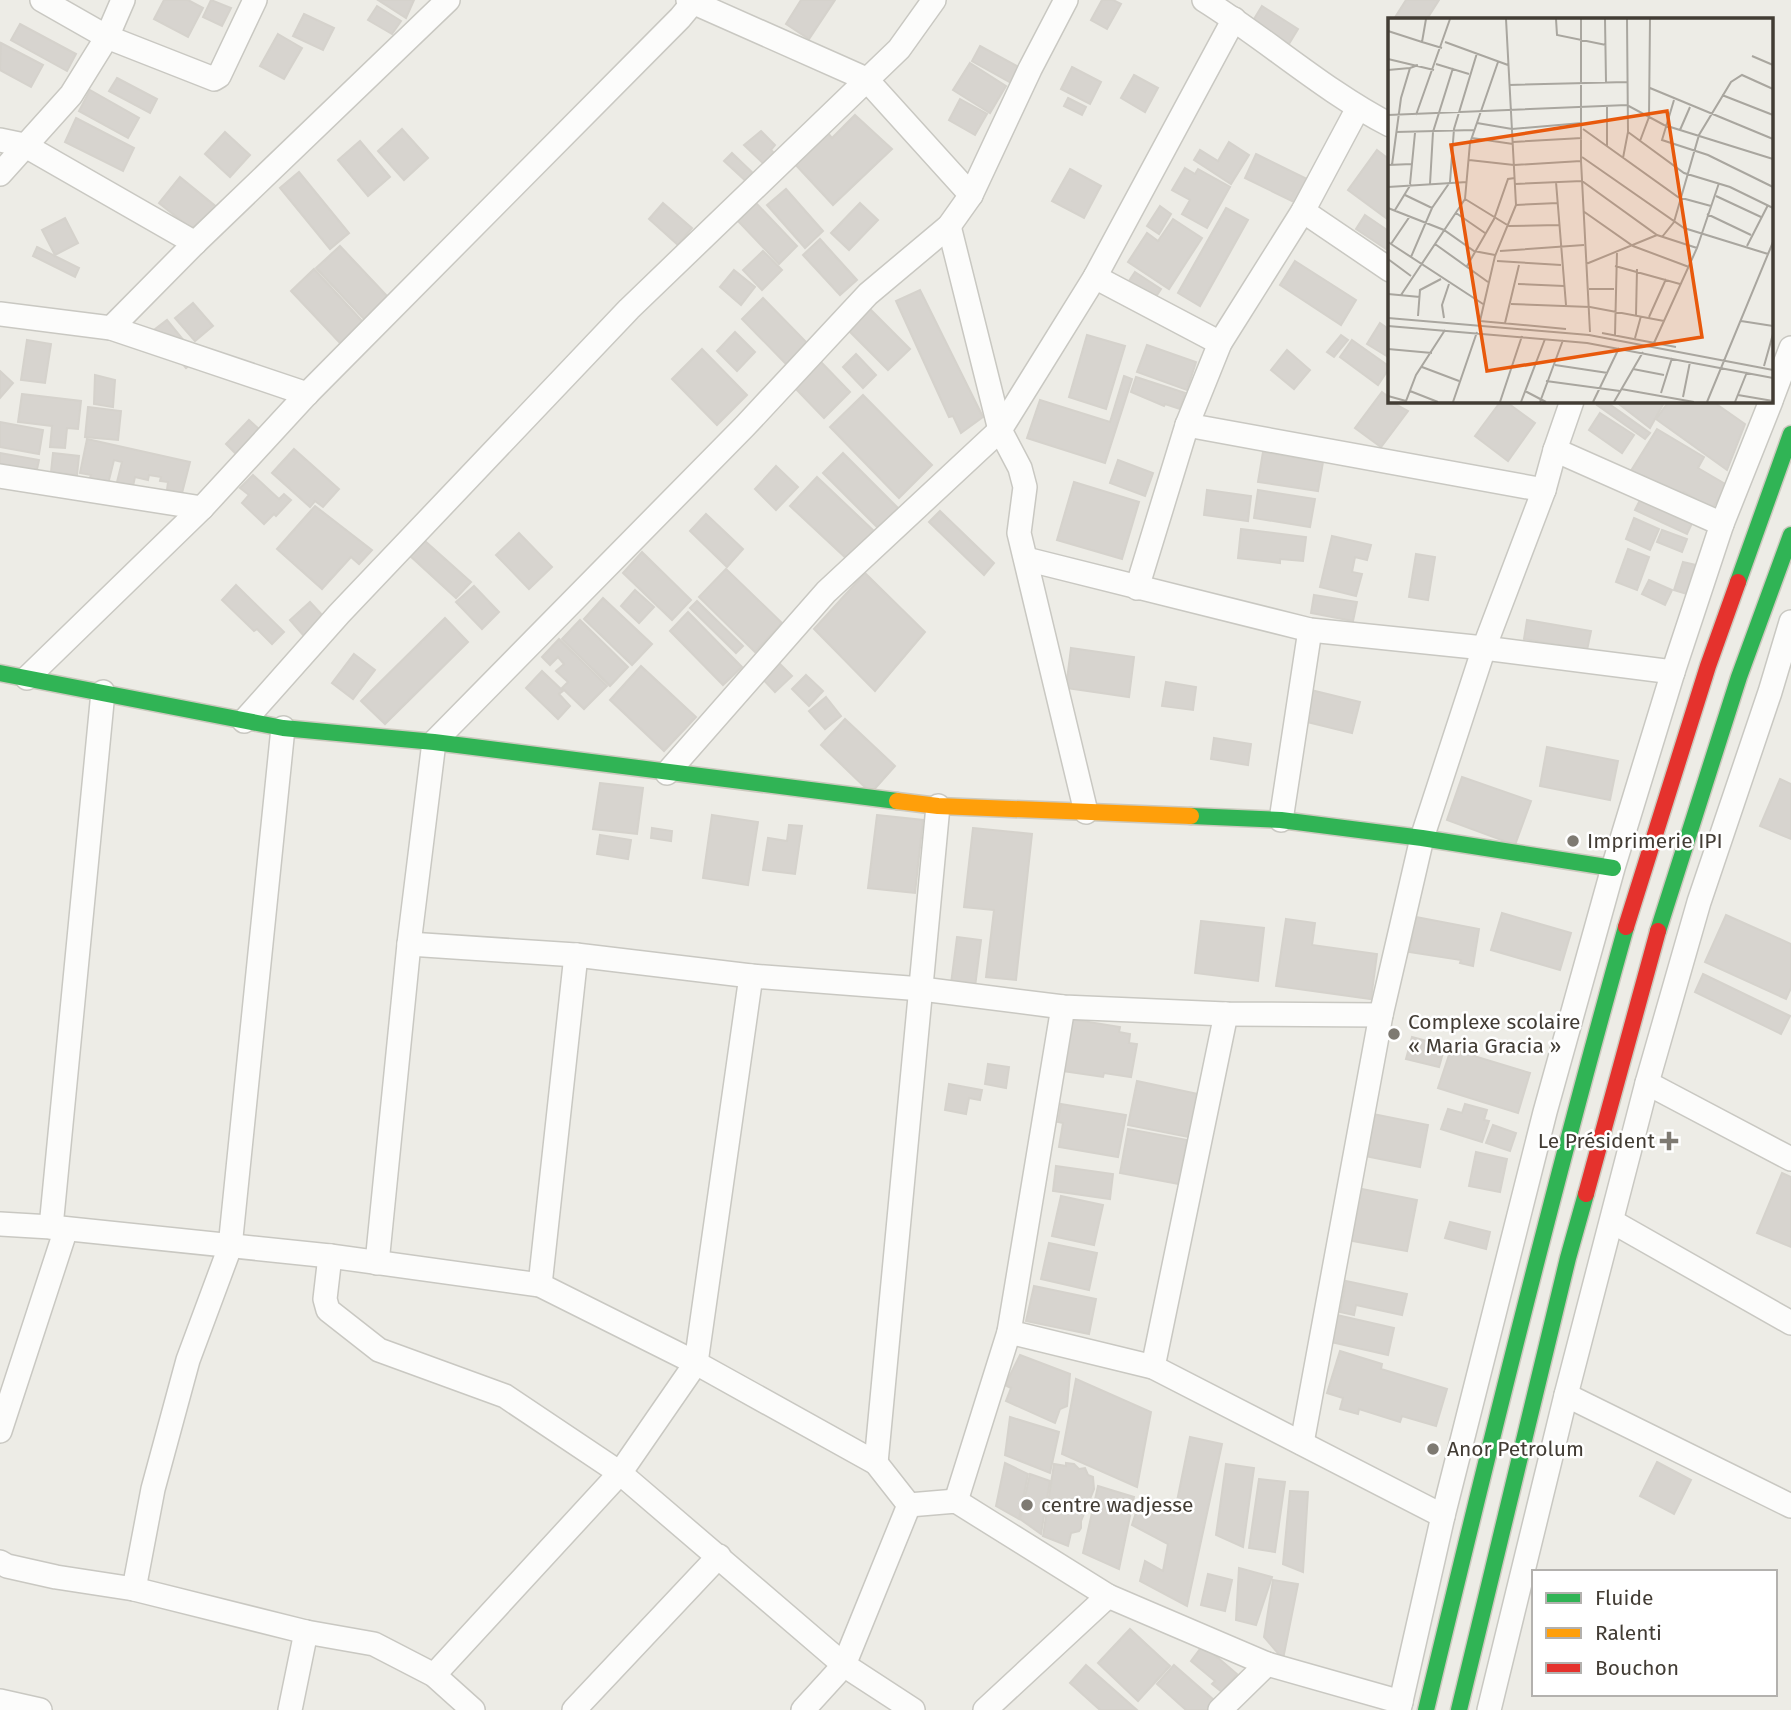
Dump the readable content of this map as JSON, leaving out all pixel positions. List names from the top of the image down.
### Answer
{
  "places": {
    "other": [
      "Imprimerie IPI",
      "Complexe scolaire « Maria Gracia »",
      "Anor Petrolum",
      "centre wadjesse"
    ],
    "health": ["Le Président"]
  },
  "legend": ["Fluide", "Ralenti", "Bouchon"]
}
